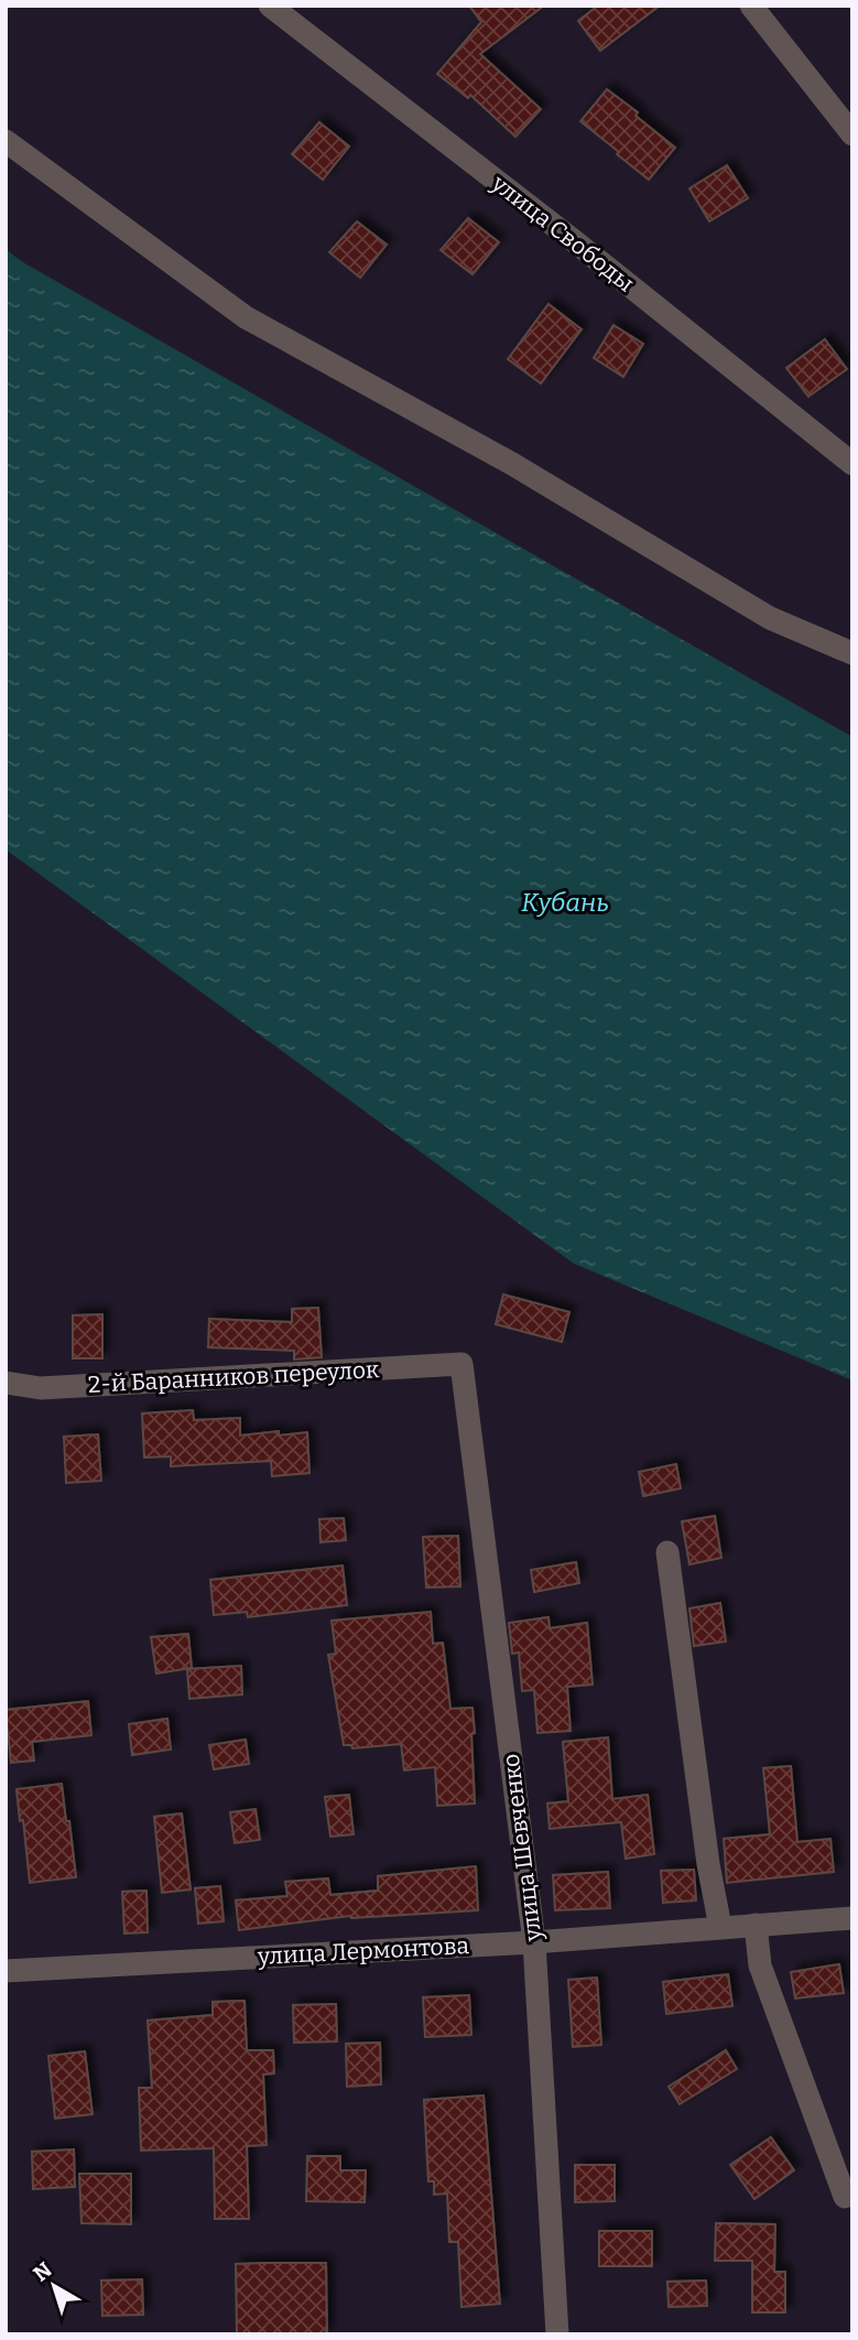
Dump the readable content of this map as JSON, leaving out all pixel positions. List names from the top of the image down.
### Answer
{
  "streets": {
    "street": [
      "улица Свободы",
      "2-й Баранников переулок",
      "улица Шевченко",
      "улица Лермонтова"
    ]
  },
  "crossings": [
    ["2-й Баранников переулок", "улица Шевченко"],
    ["улица Шевченко", "улица Лермонтова"]
  ],
  "water": ["Кубань"],
  "north": "top left"
}
